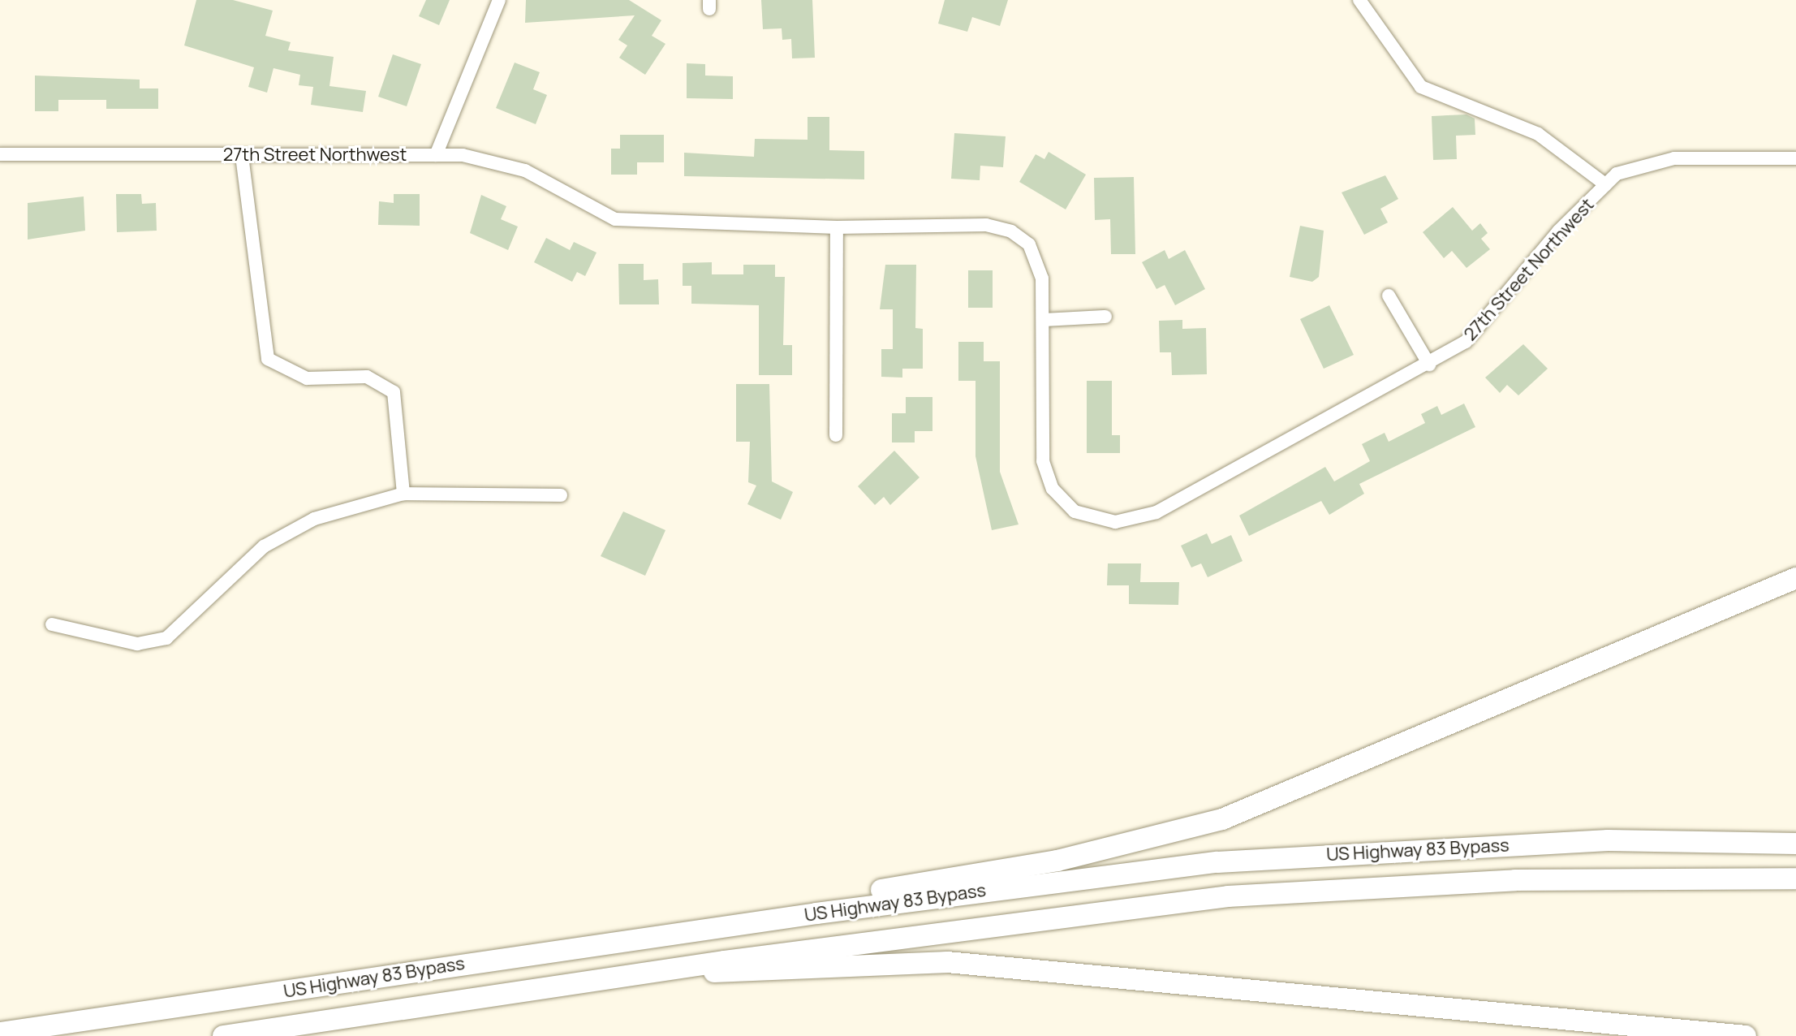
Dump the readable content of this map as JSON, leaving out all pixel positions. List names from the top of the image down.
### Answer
{
  "streets": {
    "highway": ["US Highway 83 Bypass"],
    "street": ["27th Street Northwest"]
  }
}
